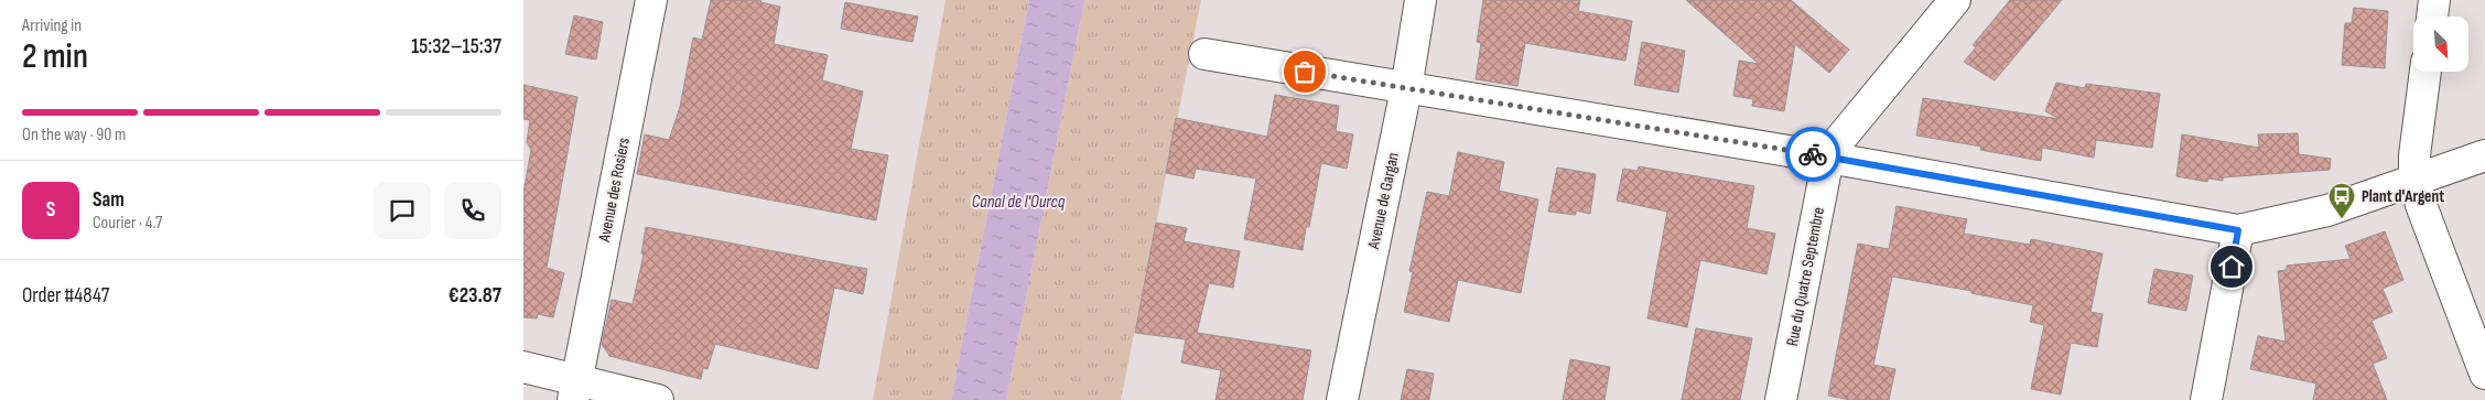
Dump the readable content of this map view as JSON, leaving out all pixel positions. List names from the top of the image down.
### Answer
{
  "streets": {
    "street": ["Avenue des Rosiers", "Avenue de Gargan", "Rue du Quatre Septembre"]
  },
  "water": ["Canal de l'Ourcq"],
  "places": {
    "bus stop": ["Plant d'Argent"]
  },
  "north": "bottom right",
  "page": {
    "heading": ["2 min", "Arriving in", "15:32–15:37"],
    "panel": [
      "Sam",
      "Courier · 4.7",
      "Order #4847",
      "€23.87"
    ],
    "bar": "On the way · 90 m",
    "round": "S"
  }
}
